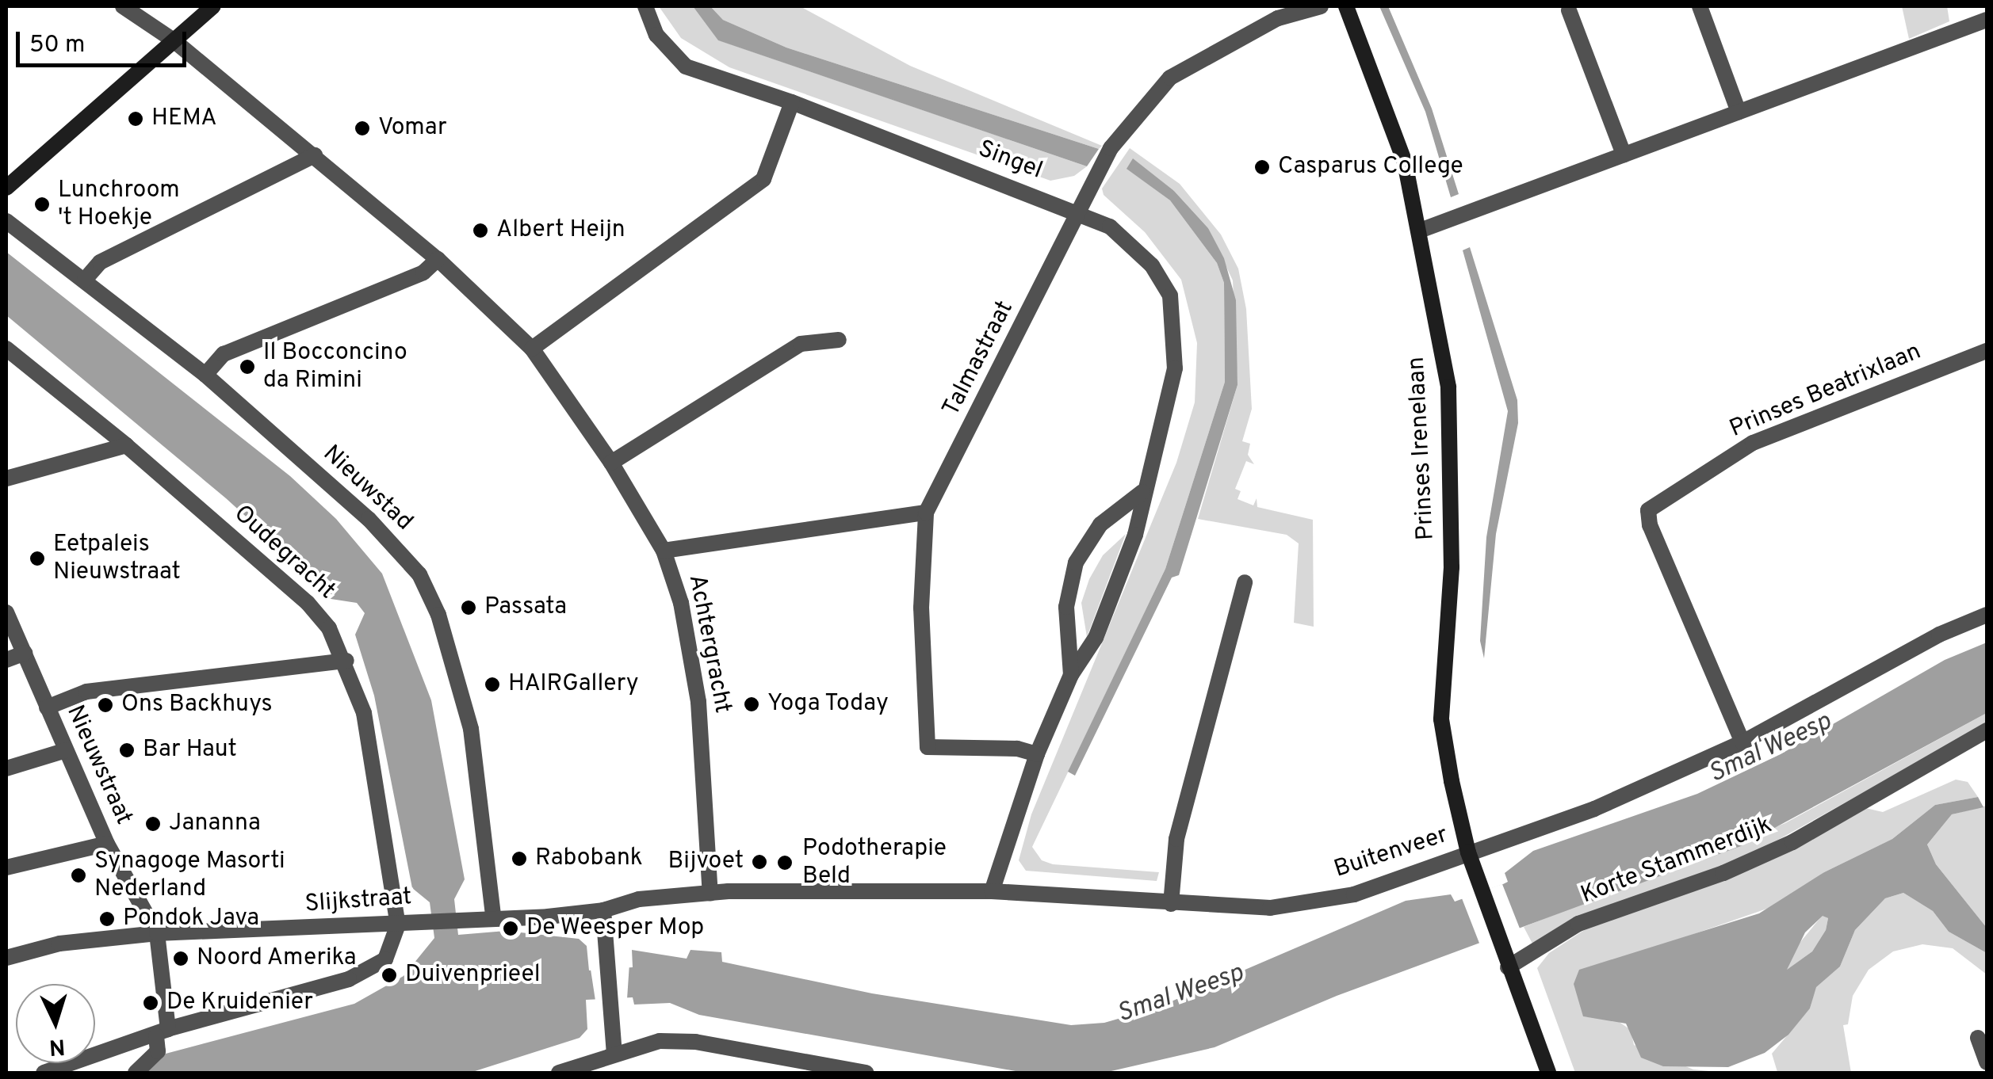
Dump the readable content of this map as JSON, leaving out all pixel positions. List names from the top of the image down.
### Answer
{
  "streets": {
    "main road": ["Prinses Irenelaan"],
    "street": [
      "Singel",
      "Talmastraat",
      "Prinses Beatrixlaan",
      "Nieuwstad",
      "Oudegracht",
      "Achtergracht",
      "Nieuwstraat",
      "Buitenveer",
      "Korte Stammerdijk",
      "Slijkstraat"
    ]
  },
  "crossings": [
    ["Singel", "Talmastraat"],
    ["Singel", "Buitenveer"],
    ["Prinses Beatrixlaan", "Buitenveer"],
    ["Prinses Irenelaan", "Buitenveer"],
    ["Prinses Irenelaan", "Korte Stammerdijk"],
    ["Nieuwstad", "Buitenveer"],
    ["Nieuwstad", "Slijkstraat"],
    ["Oudegracht", "Slijkstraat"],
    ["Achtergracht", "Buitenveer"],
    ["Nieuwstraat", "Slijkstraat"],
    ["Buitenveer", "Slijkstraat"]
  ],
  "water": ["Smal Weesp"],
  "places": [
    "HEMA",
    "Vomar",
    "Casparus College",
    "Lunchroom 't Hoekje",
    "Albert Heijn",
    "Il Bocconcino da Rimini",
    "Eetpaleis Nieuwstraat",
    "Passata",
    "HAIRGallery",
    "Yoga Today",
    "Ons Backhuys",
    "Bar Haut",
    "Jananna",
    "Rabobank",
    "Bijvoet",
    "Podotherapie Beld",
    "Synagoge Masorti Nederland",
    "Pondok Java",
    "De Weesper Mop",
    "Noord Amerika",
    "Duivenprieel",
    "De Kruidenier"
  ],
  "scale_bar": "50 m",
  "north": "bottom"
}
